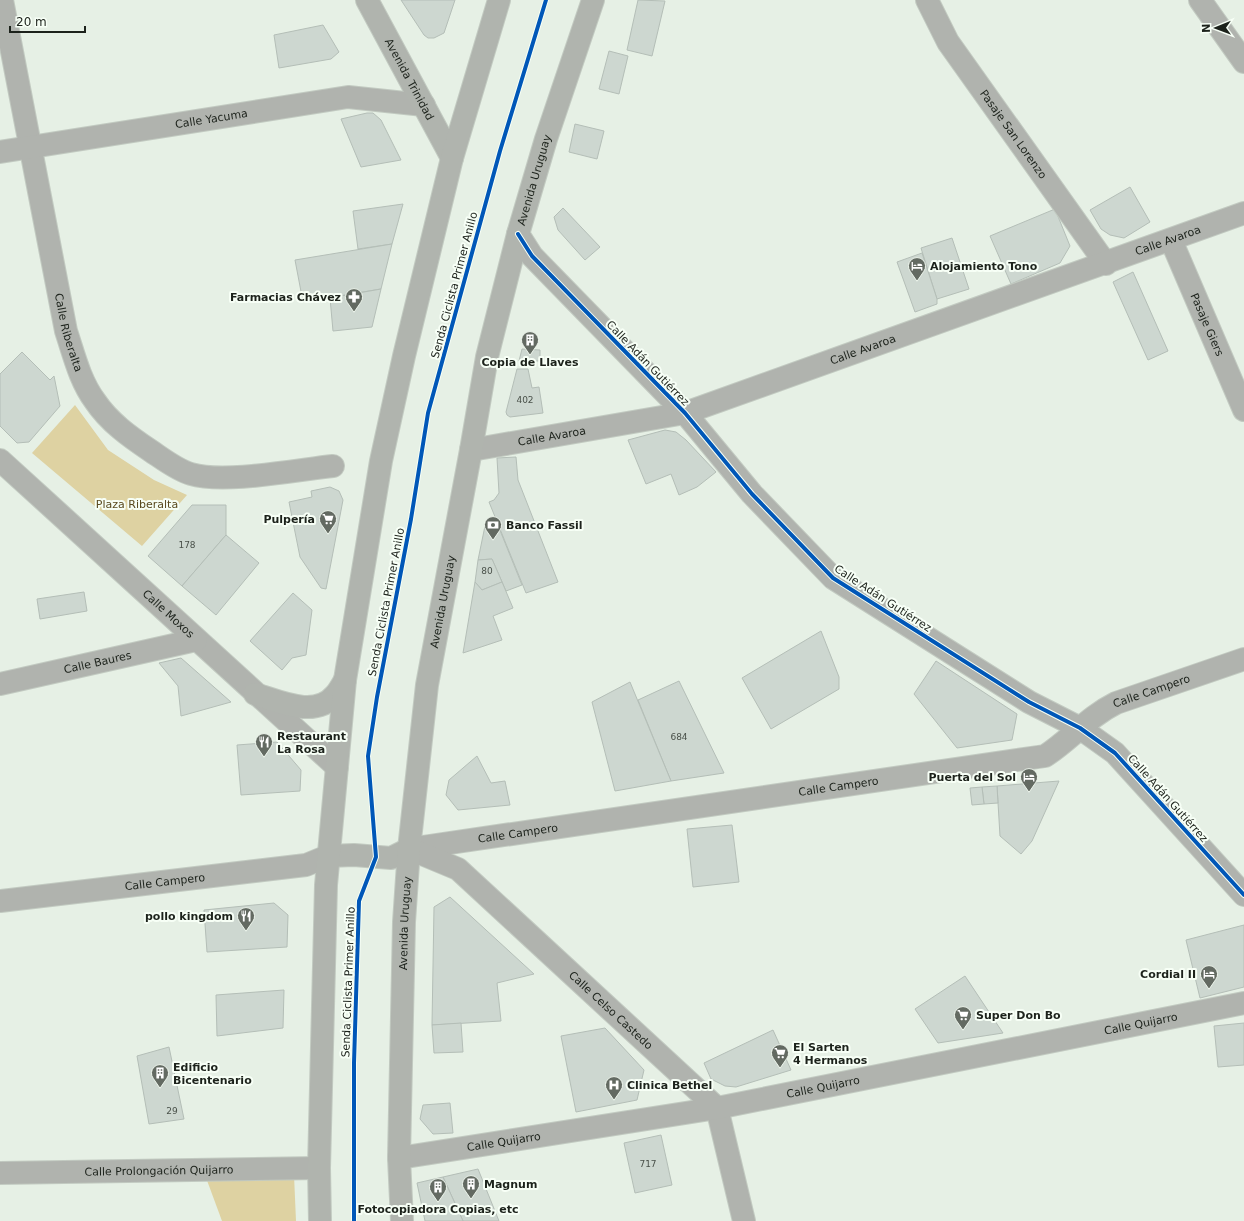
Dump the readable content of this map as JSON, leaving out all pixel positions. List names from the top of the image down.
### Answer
{
  "streets": {
    "main road": ["Avenida Trinidad", "Avenida Uruguay"],
    "street": [
      "Calle Yacuma",
      "Pasaje San Lorenzo",
      "Calle Avaroa",
      "Pasaje Giers",
      "Calle Riberalta",
      "Calle Adán Gutiérrez",
      "Calle Moxos",
      "Calle Baures",
      "Calle Campero",
      "Calle Celso Castedo",
      "Calle Quijarro",
      "Calle Prolongación Quijarro"
    ],
    "cycle path": ["Senda Ciclista Primer Anillo"]
  },
  "crossings": [
    ["Avenida Trinidad", "Calle Yacuma"],
    ["Calle Yacuma", "Calle Riberalta"],
    ["Pasaje San Lorenzo", "Calle Avaroa"],
    ["Avenida Uruguay", "Calle Avaroa"],
    ["Avenida Uruguay", "Calle Adán Gutiérrez"],
    ["Avenida Uruguay", "Calle Campero"],
    ["Avenida Uruguay", "Calle Celso Castedo"],
    ["Avenida Uruguay", "Calle Quijarro"],
    ["Calle Avaroa", "Pasaje Giers"],
    ["Calle Avaroa", "Calle Adán Gutiérrez"],
    ["Calle Adán Gutiérrez", "Calle Campero"],
    ["Calle Moxos", "Calle Baures"],
    ["Calle Campero", "Calle Celso Castedo"],
    ["Calle Celso Castedo", "Calle Quijarro"]
  ],
  "parks": ["Plaza Riberalta"],
  "places": {
    "hotel": ["Alojamiento Tono", "Puerta del Sol", "Cordial II"],
    "pharmacy": ["Farmacias Chávez"],
    "building": [
      "Copia de Llaves",
      "Edificio Bicentenario",
      "Magnum",
      "Fotocopiadora Copias, etc"
    ],
    "supermarket": ["Pulpería", "Super Don Bo", "El Sarten 4 Hermanos"],
    "bank": ["Banco Fassil"],
    "restaurant": ["Restaurant La Rosa", "pollo kingdom"],
    "hospital": ["Clinica Bethel"]
  },
  "house_numbers": [
    "402",
    "178",
    "80",
    "684",
    "29",
    "717"
  ],
  "scale_bar": "20 m",
  "north": "left"
}
